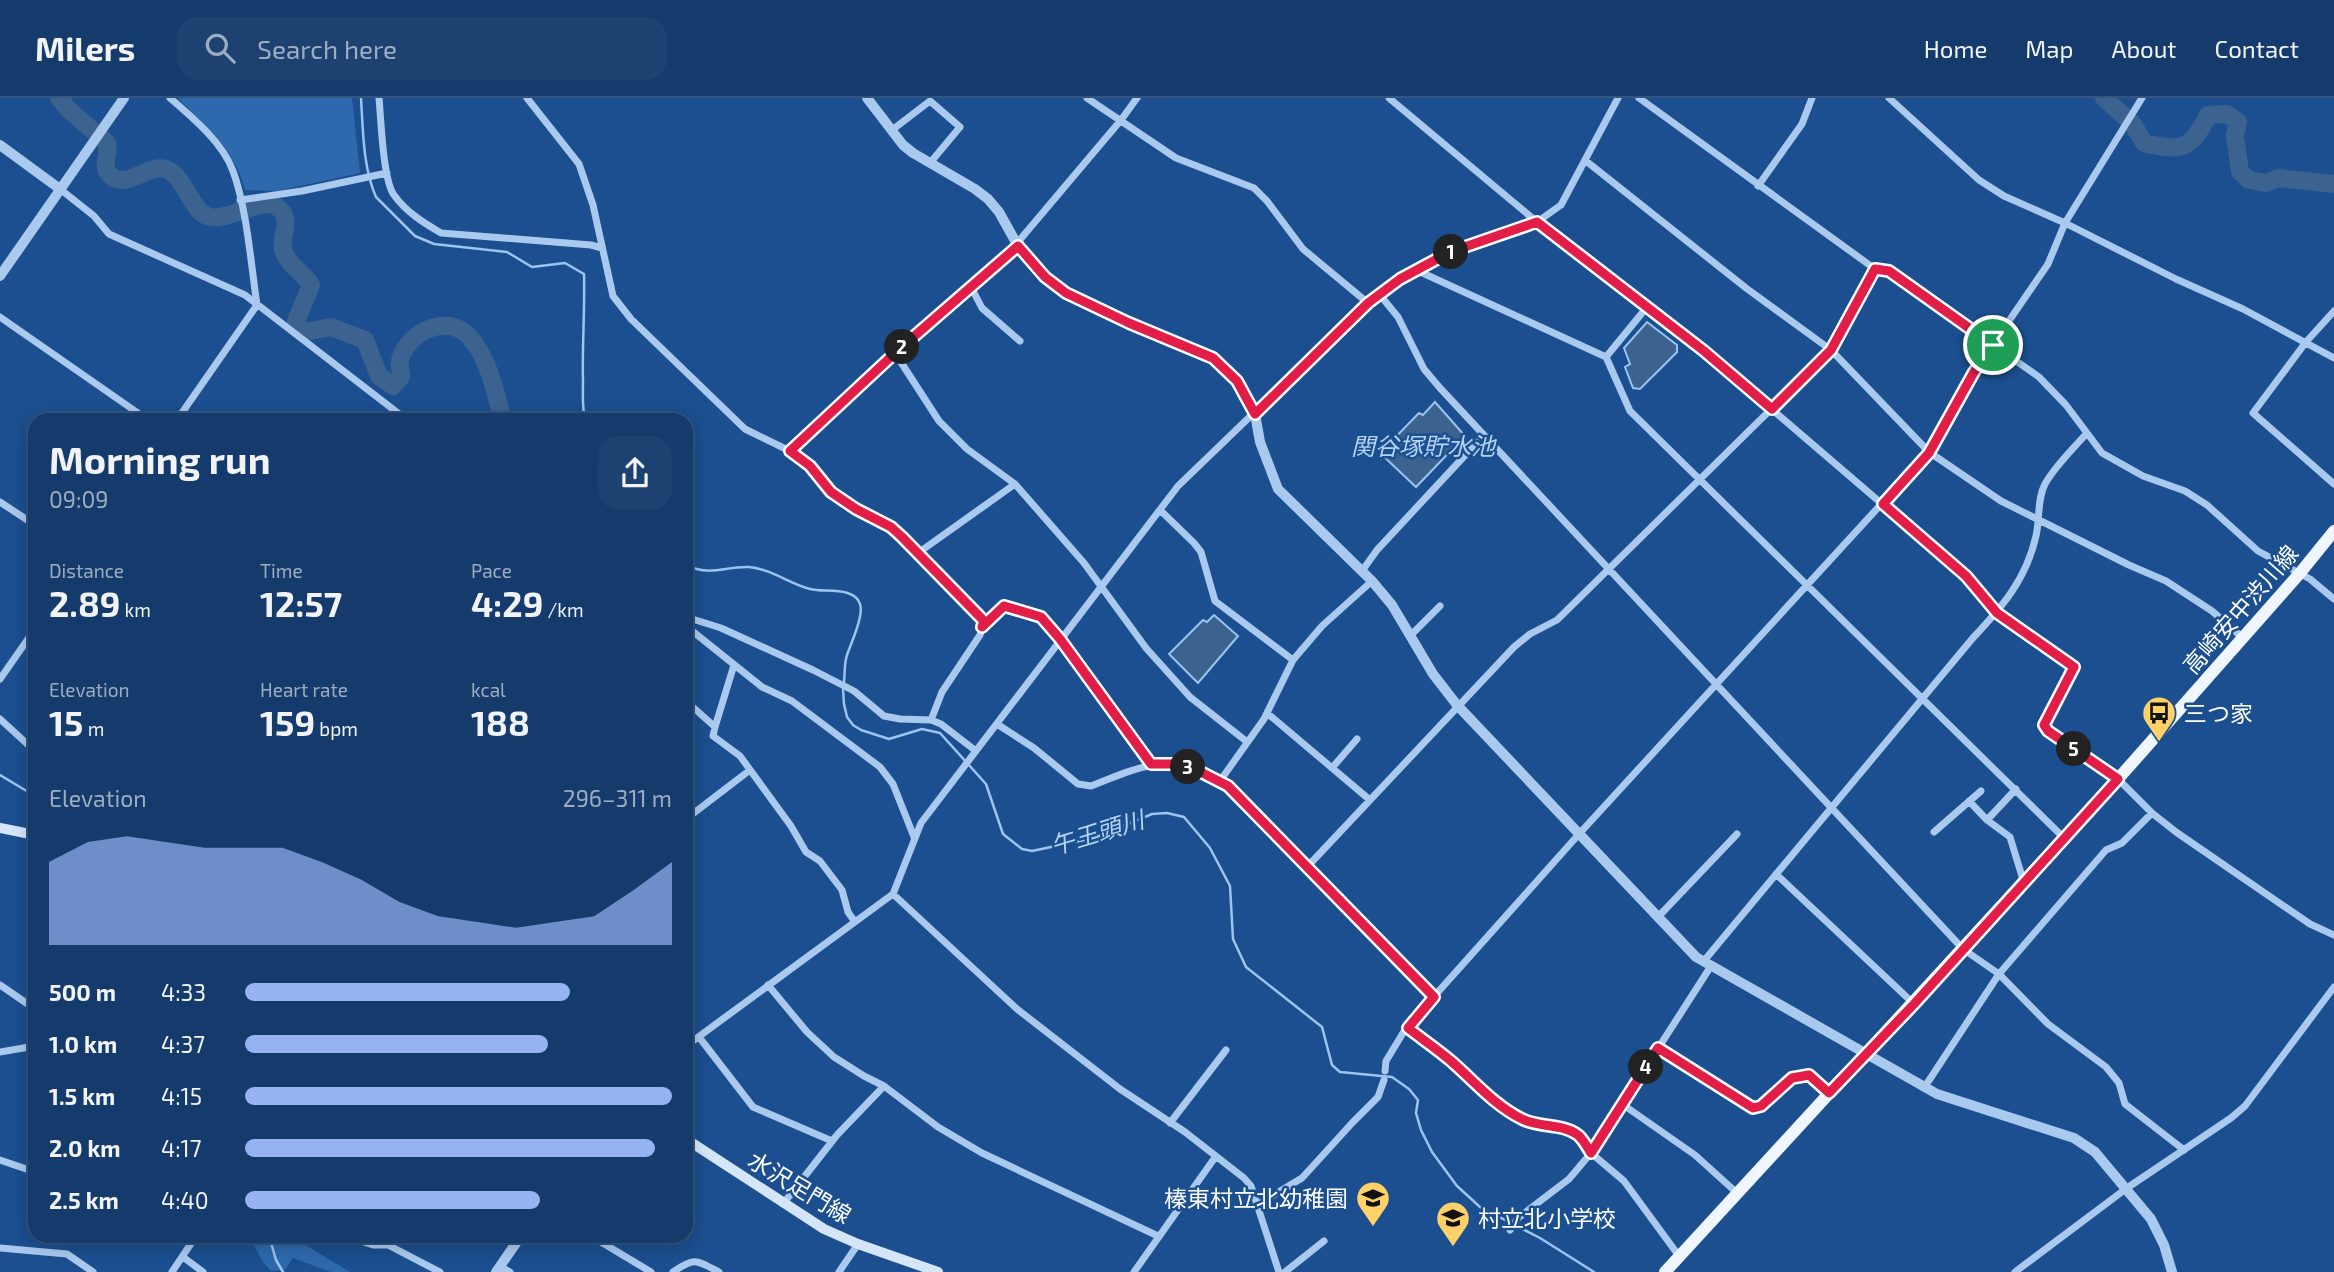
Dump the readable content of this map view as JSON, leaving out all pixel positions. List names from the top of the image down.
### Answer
{
  "streets": {
    "main road": ["高崎安中渋川線", "水沢足門線"]
  },
  "water": ["関谷塚貯水池", "午王頭川"],
  "places": {
    "bus stop": ["三つ家"],
    "school or university": ["榛東村立北幼稚園", "村立北小学校"]
  },
  "page": {
    "header": "Milers",
    "search": "Search here",
    "nav": [
      "Home",
      "Map",
      "About",
      "Contact"
    ],
    "pins": [
      "1",
      "2",
      "5",
      "3",
      "4"
    ],
    "heading": ["Morning run", "09:09"],
    "stats": [
      ["Distance", "2.89 km"],
      ["Time", "12:57"],
      ["Pace", "4:29 /km"],
      ["Elevation", "15 m"],
      ["Heart rate", "159 bpm"],
      ["kcal", "188"]
    ],
    "chart": ["Elevation", "296–311 m"],
    "list": [
      {
        "name": "500 m",
        "note": "4:33"
      },
      {
        "name": "1.0 km",
        "note": "4:37"
      },
      {
        "name": "1.5 km",
        "note": "4:15"
      },
      {
        "name": "2.0 km",
        "note": "4:17"
      },
      {
        "name": "2.5 km",
        "note": "4:40"
      }
    ]
  }
}
